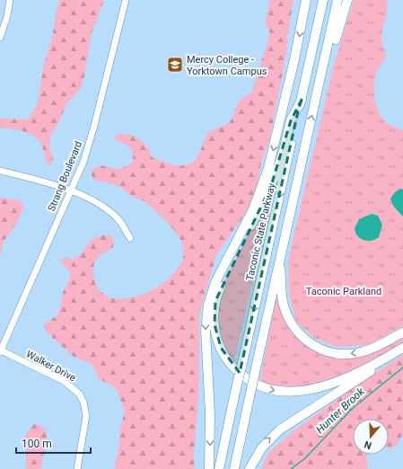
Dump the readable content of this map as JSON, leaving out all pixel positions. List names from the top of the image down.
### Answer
{
  "streets": {
    "highway": ["Taconic State Parkway"],
    "street": ["Strang Boulevard", "Walker Drive"]
  },
  "crossings": [
    ["Strang Boulevard", "Walker Drive"]
  ],
  "water": ["Hunter Brook"],
  "parks": ["Taconic Parkland"],
  "places": {
    "school or university": ["Mercy College - Yorktown Campus"]
  },
  "scale_bar": "100 m",
  "north": "bottom"
}
